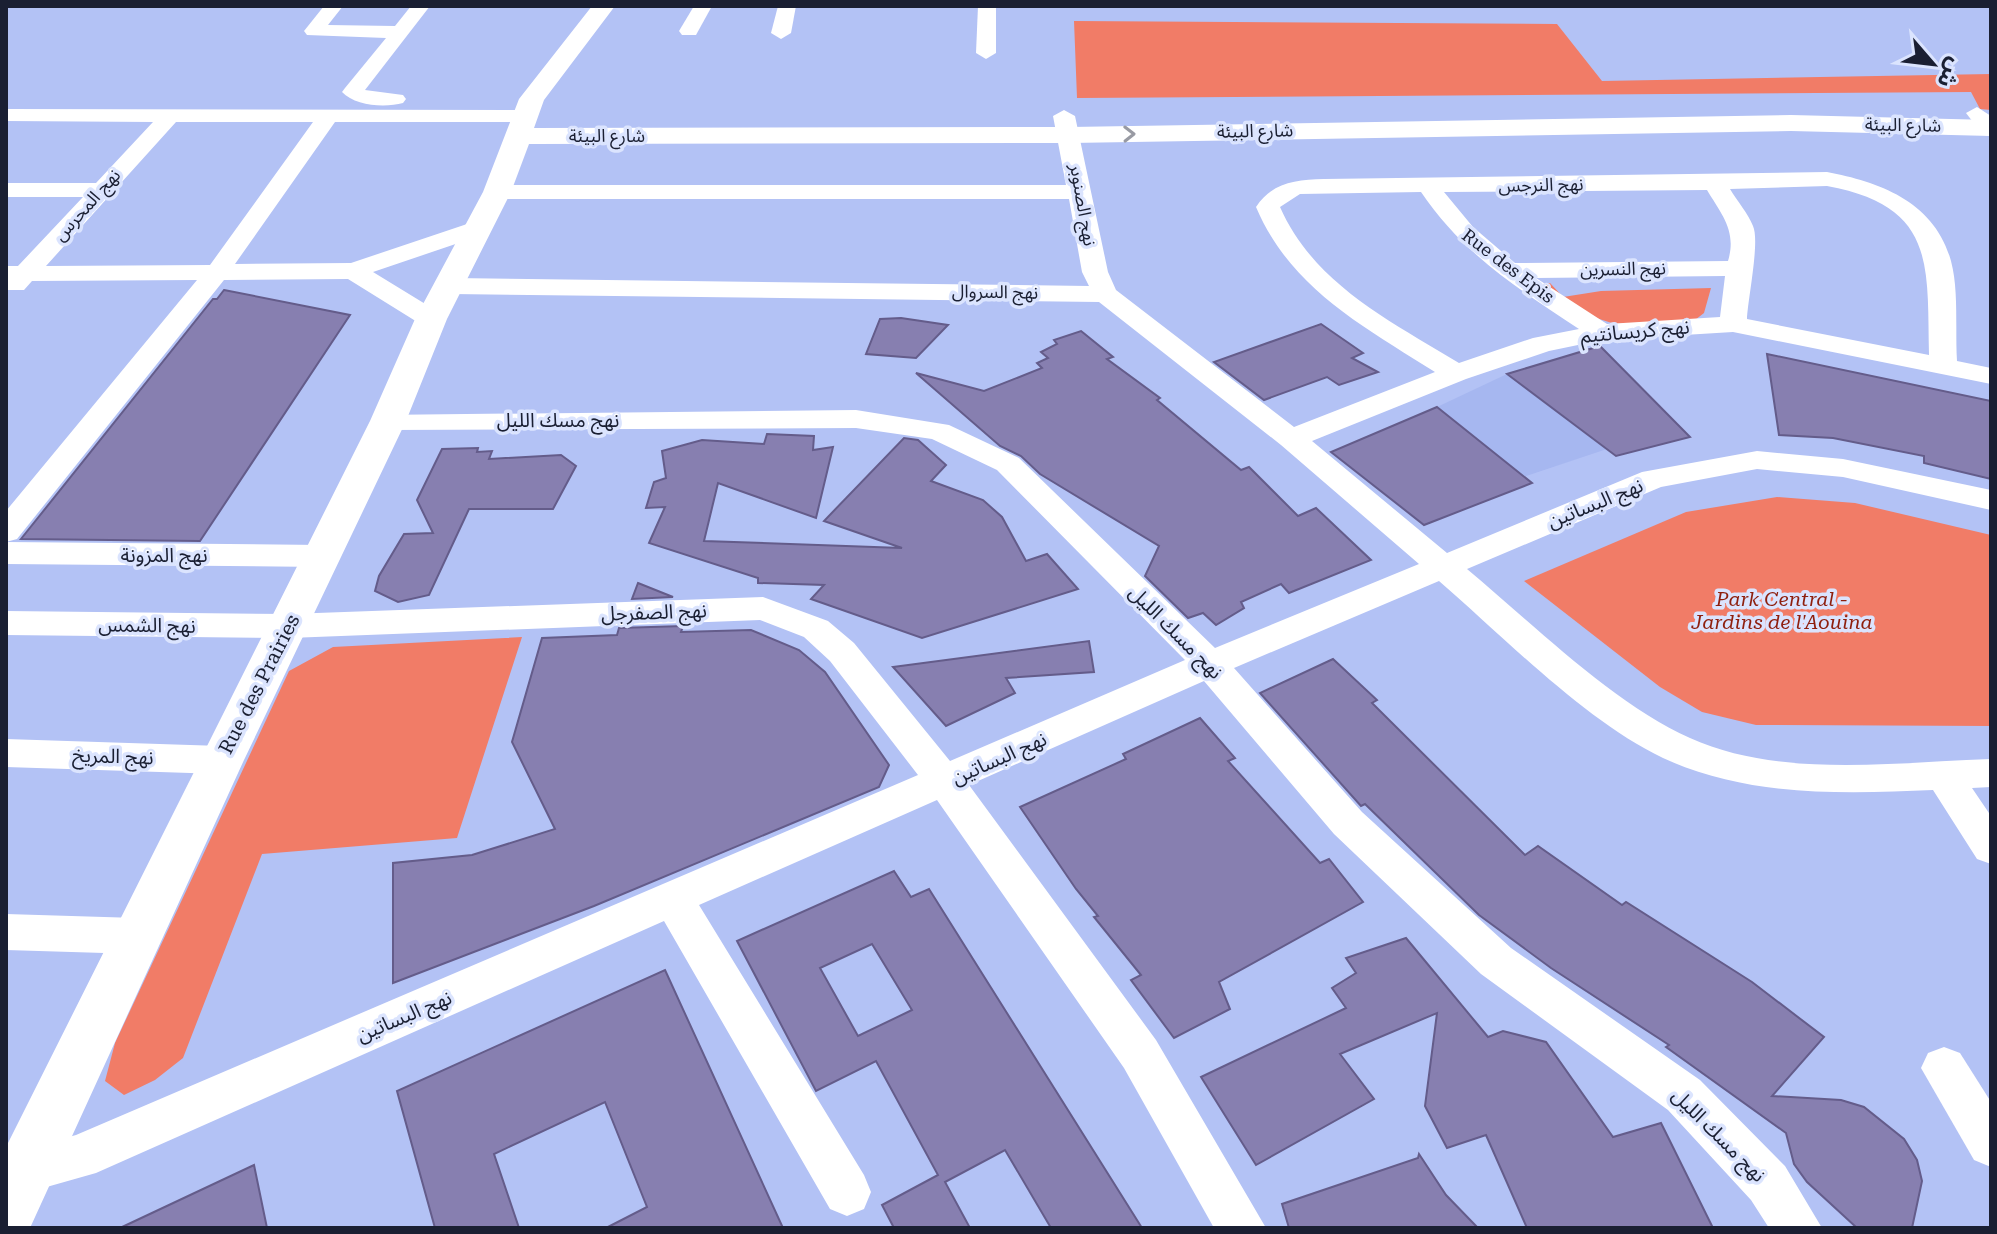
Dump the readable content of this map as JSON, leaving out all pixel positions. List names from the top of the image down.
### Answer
{
  "streets": {
    "street": [
      "شارع البيئة",
      "نهج النرجس",
      "نهج المحرس",
      "نهج الصنوبر",
      "Rue des Epis",
      "نهج النسرين",
      "نهج السروال",
      "نهج كريسانتيم",
      "نهج مسك الليل",
      "نهج البساتين",
      "نهج المزونة",
      "نهج الصفرجل",
      "نهج الشمس",
      "Rue des Prairies",
      "نهج المريخ"
    ]
  },
  "crossings": [
    ["شارع البيئة", "نهج الصنوبر"],
    ["شارع البيئة", "Rue des Prairies"],
    ["نهج النرجس", "Rue des Epis"],
    ["نهج النرجس", "نهج كريسانتيم"],
    ["نهج الصنوبر", "نهج السروال"],
    ["Rue des Epis", "نهج النسرين"],
    ["Rue des Epis", "نهج كريسانتيم"],
    ["نهج السروال", "Rue des Prairies"],
    ["نهج مسك الليل", "نهج البساتين"],
    ["نهج مسك الليل", "Rue des Prairies"],
    ["نهج البساتين", "نهج الصفرجل"],
    ["نهج البساتين", "Rue des Prairies"],
    ["نهج المزونة", "Rue des Prairies"],
    ["نهج الصفرجل", "نهج الشمس"],
    ["نهج الصفرجل", "Rue des Prairies"],
    ["نهج الشمس", "Rue des Prairies"],
    ["Rue des Prairies", "نهج المريخ"]
  ],
  "parks": ["Park Central - Jardins de l'Aouina"],
  "north": "bottom right"
}
